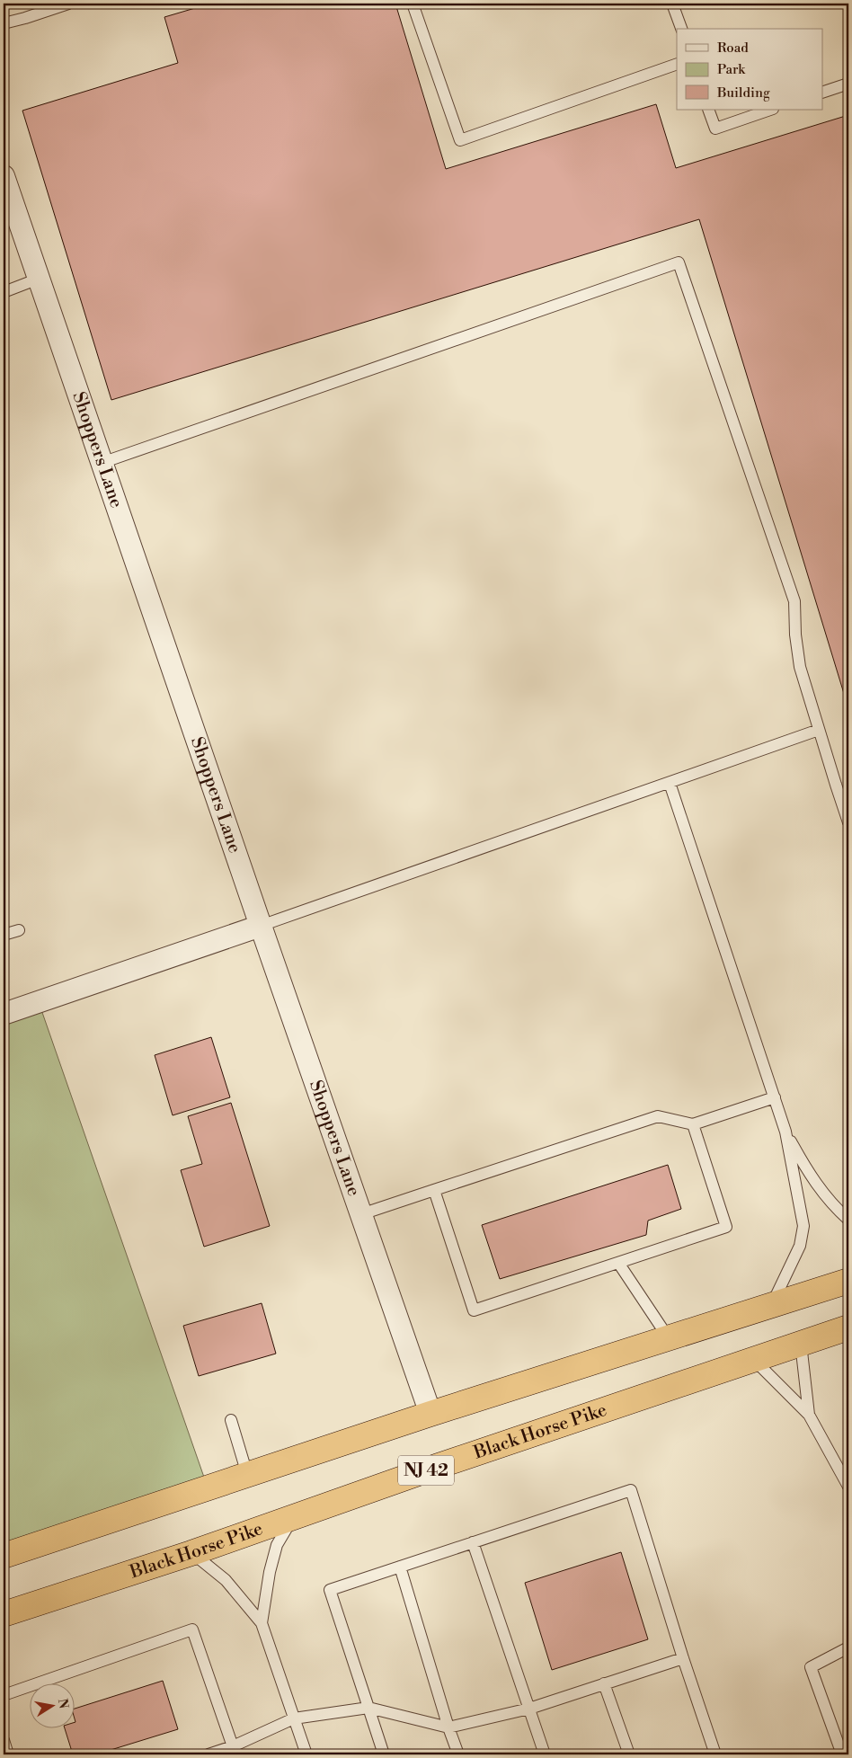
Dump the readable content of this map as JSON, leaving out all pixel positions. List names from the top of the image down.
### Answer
{
  "streets": {
    "highway": ["Black Horse Pike", "NJ 42"],
    "street": ["Shoppers Lane"]
  },
  "legend": ["Road", "Park", "Building"],
  "north": "right"
}
